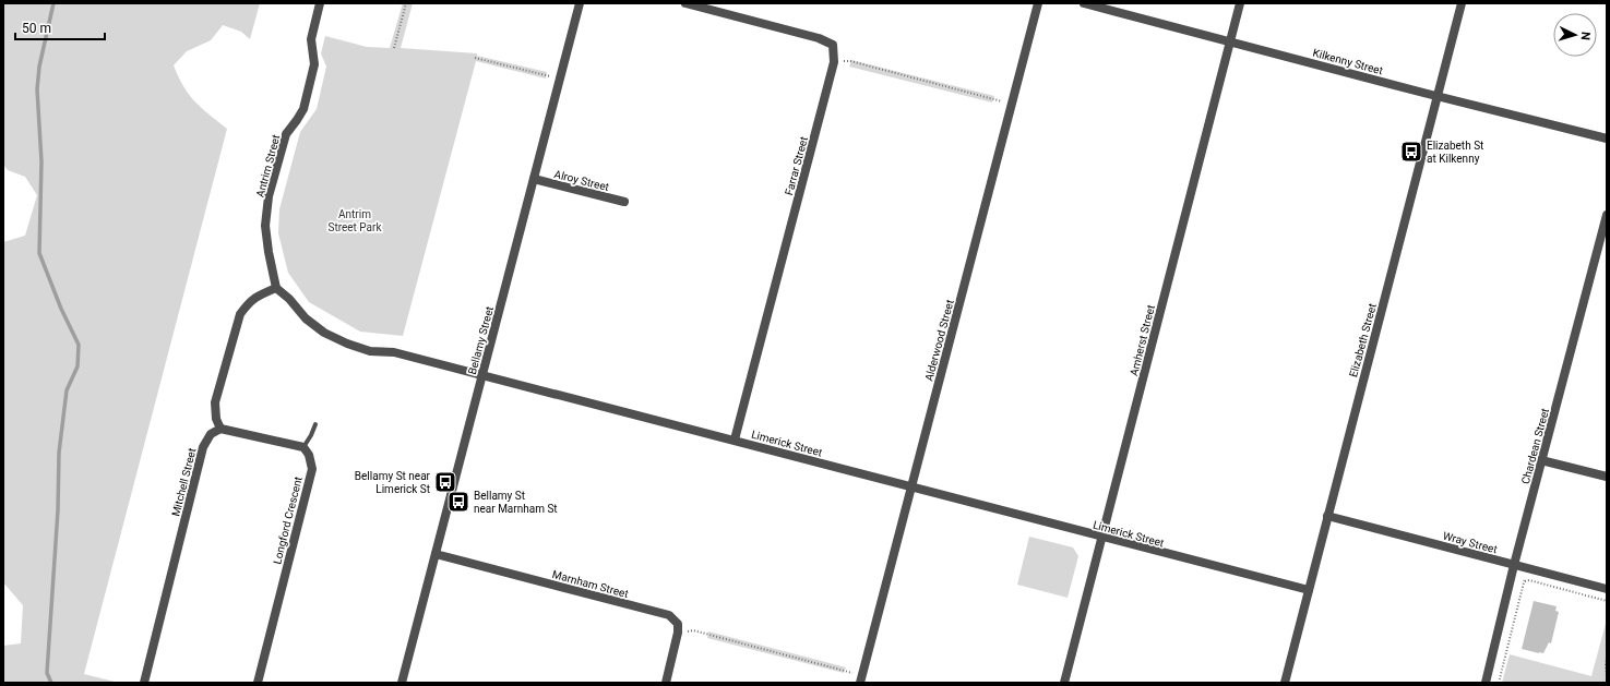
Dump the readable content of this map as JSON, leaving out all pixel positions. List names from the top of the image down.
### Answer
{
  "streets": {
    "street": [
      "Kilkenny Street",
      "Antrim Street",
      "Farrar Street",
      "Alroy Street",
      "Bellamy Street",
      "Alderwood Street",
      "Amherst Street",
      "Elizabeth Street",
      "Limerick Street",
      "Chardean Street",
      "Mitchell Street",
      "Longford Crescent",
      "Wray Street",
      "Marnham Street"
    ]
  },
  "crossings": [
    ["Kilkenny Street", "Amherst Street"],
    ["Kilkenny Street", "Elizabeth Street"],
    ["Antrim Street", "Limerick Street"],
    ["Farrar Street", "Limerick Street"],
    ["Alroy Street", "Bellamy Street"],
    ["Bellamy Street", "Limerick Street"],
    ["Bellamy Street", "Marnham Street"],
    ["Alderwood Street", "Limerick Street"],
    ["Amherst Street", "Limerick Street"],
    ["Elizabeth Street", "Limerick Street"],
    ["Elizabeth Street", "Wray Street"],
    ["Chardean Street", "Wray Street"]
  ],
  "parks": ["Antrim Street Park"],
  "places": {
    "bus stop": ["Elizabeth St at Kilkenny", "Bellamy St near Limerick St", "Bellamy St near Marnham St"]
  },
  "scale_bar": "50 m",
  "north": "right"
}
